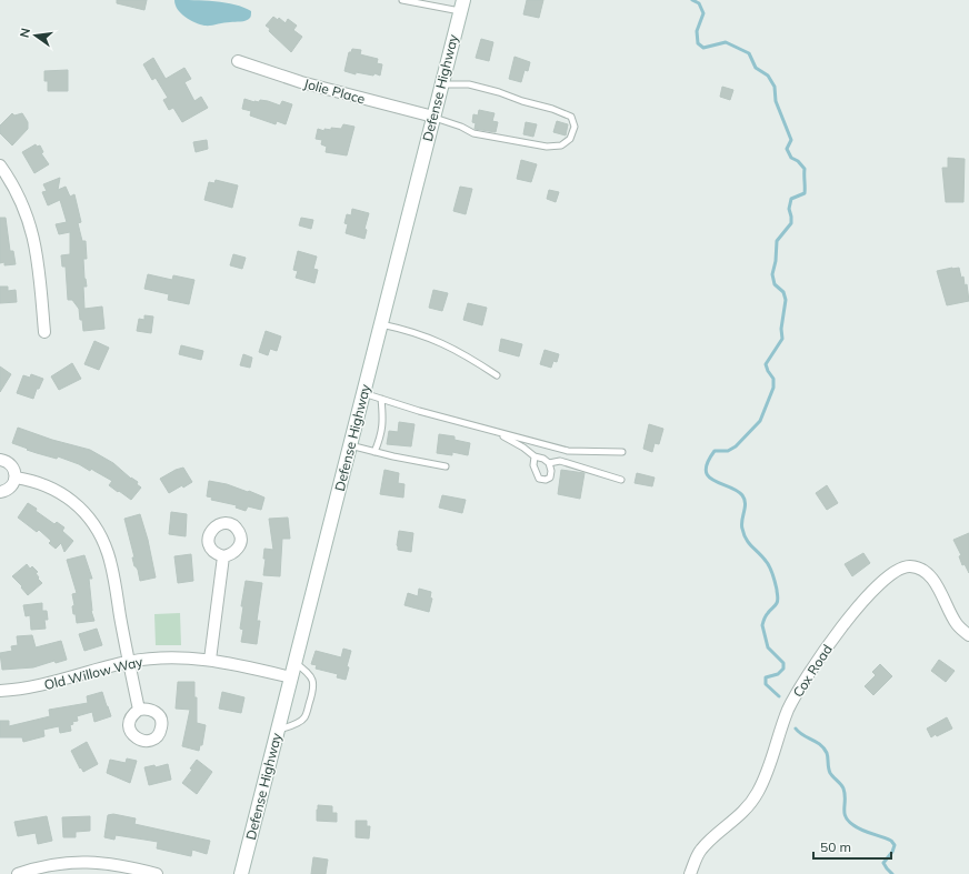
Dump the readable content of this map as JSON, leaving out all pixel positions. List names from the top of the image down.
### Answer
{
  "streets": {
    "main road": ["Defense Highway"],
    "street": ["Jolie Place", "Cox Road", "Old Willow Way"]
  },
  "crossings": [
    ["Defense Highway", "Jolie Place"],
    ["Defense Highway", "Old Willow Way"]
  ],
  "scale_bar": "50 m",
  "north": "left"
}
